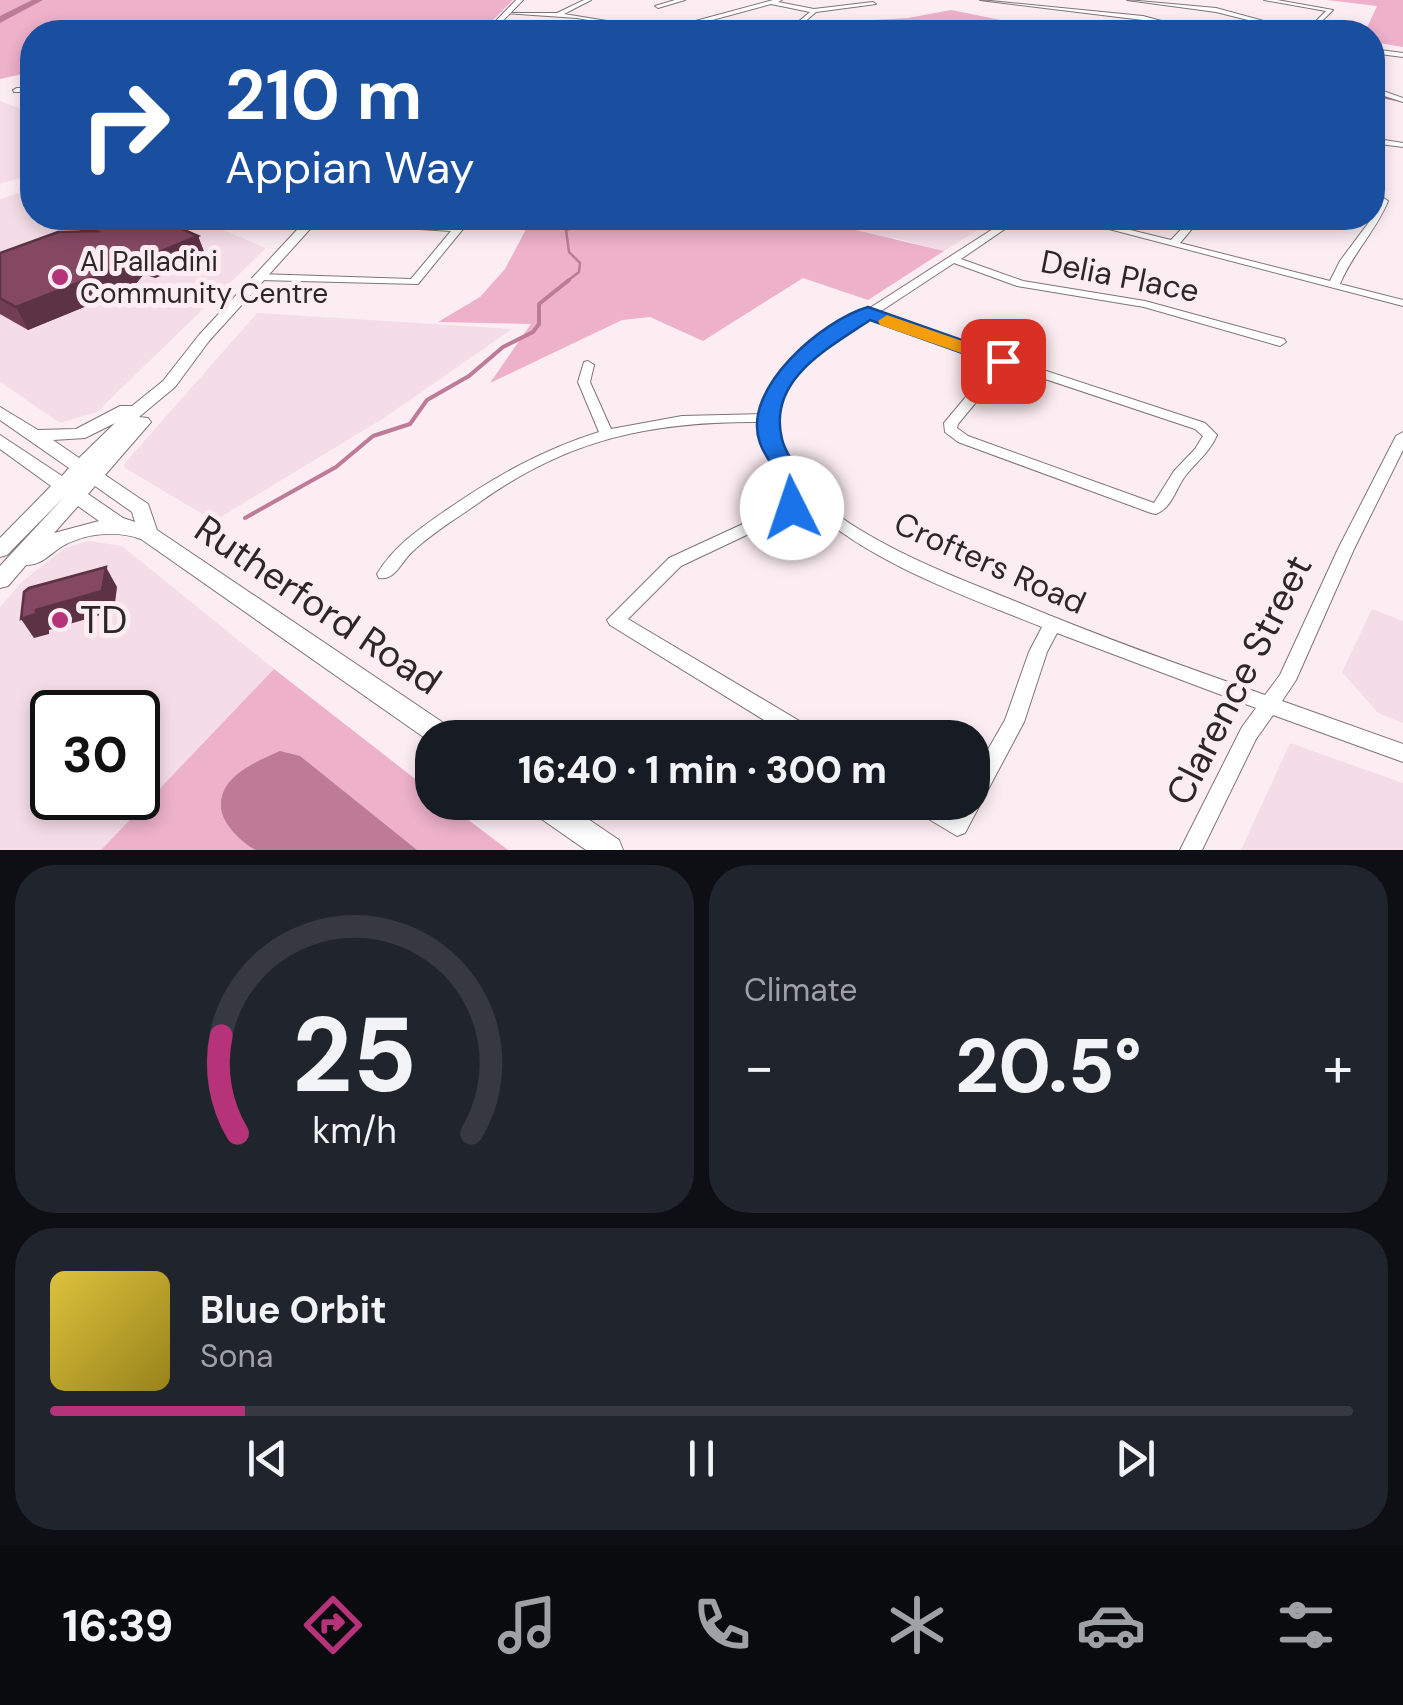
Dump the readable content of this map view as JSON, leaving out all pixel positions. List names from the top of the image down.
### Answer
{
  "streets": {
    "main road": ["Rutherford Road"],
    "street": ["Delia Place", "Crofters Road", "Clarence Street"]
  },
  "crossings": [
    ["Crofters Road", "Clarence Street"]
  ],
  "places": ["Al Palladini Community Centre", "TD"],
  "page": {
    "turn": ["210 m", "Appian Way"],
    "limit": "30",
    "trip": "16:40 · 1 min · 300 m",
    "tile": "Climate",
    "heat": ["−", "20.5°", "+"],
    "song": ["Blue Orbit", "Sona"],
    "tabs": "16:39",
    "gauge": ["25", "km/h"]
  }
}
